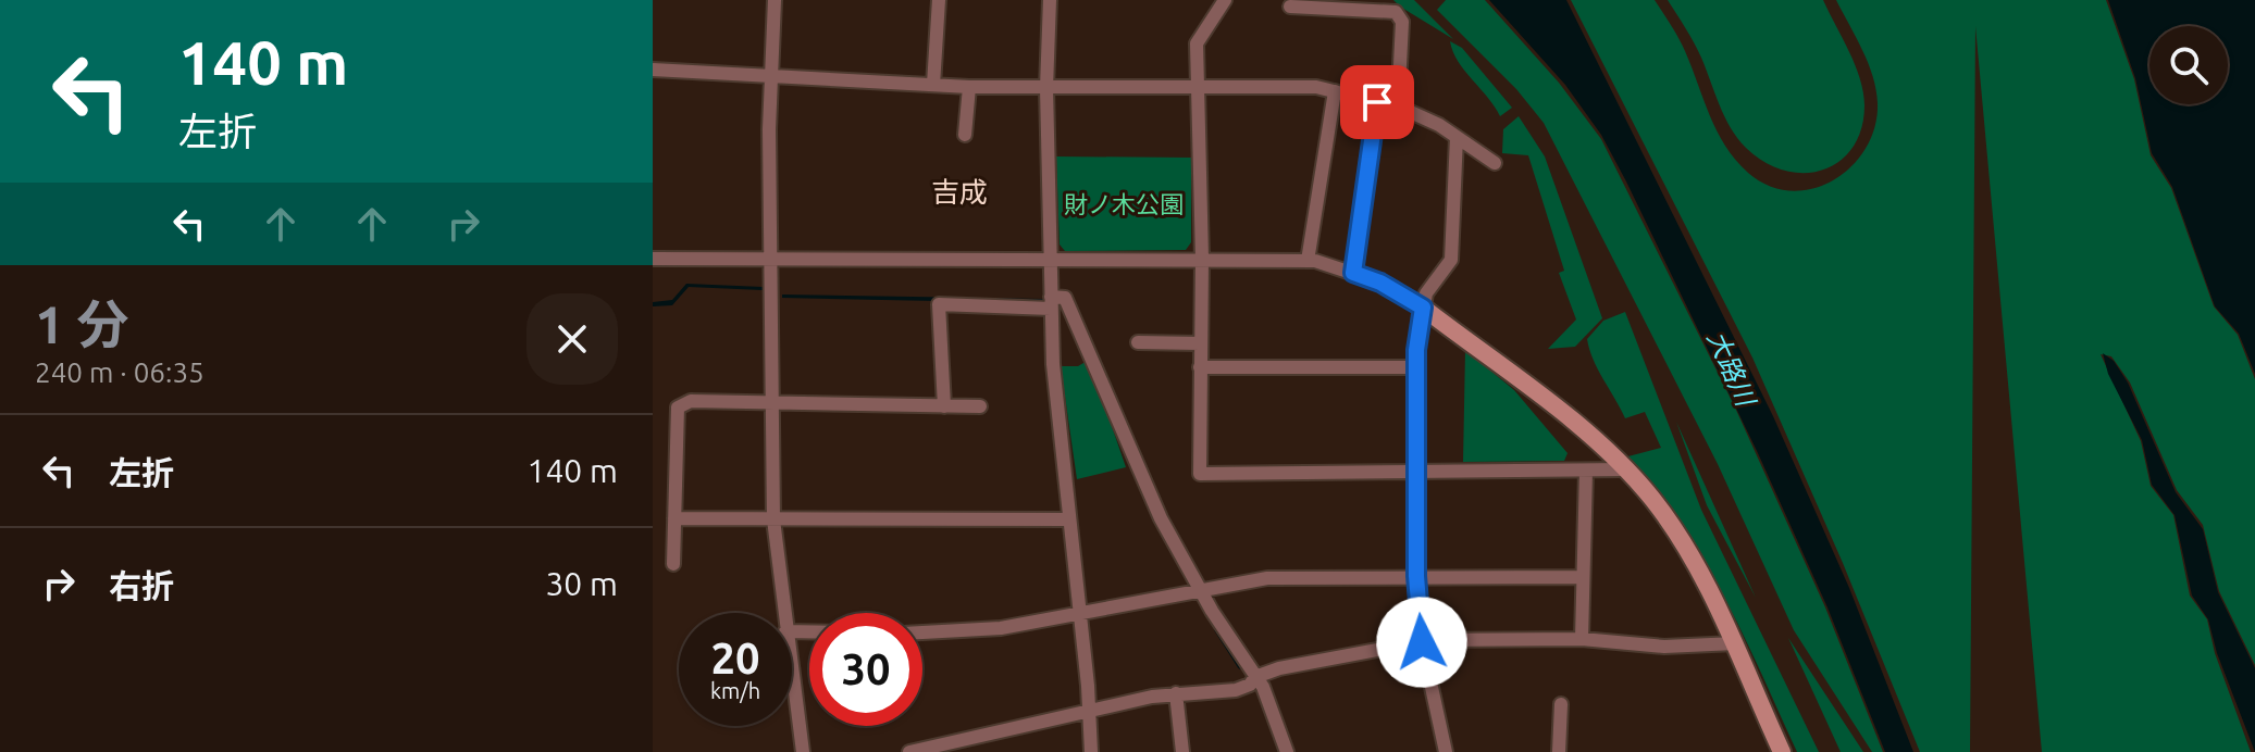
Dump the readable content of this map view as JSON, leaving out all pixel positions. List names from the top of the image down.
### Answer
{
  "districts": ["吉成"],
  "water": ["大路川"],
  "parks": ["財ノ木公園"],
  "page": {
    "turn": ["140 m", "左折"],
    "heading": ["1 分", "240 m · 06:35"],
    "list": [
      {
        "name": "左折",
        "value": "140 m"
      },
      {
        "name": "右折",
        "value": "30 m"
      }
    ],
    "speed": "20 km/h",
    "limit": "30"
  }
}
